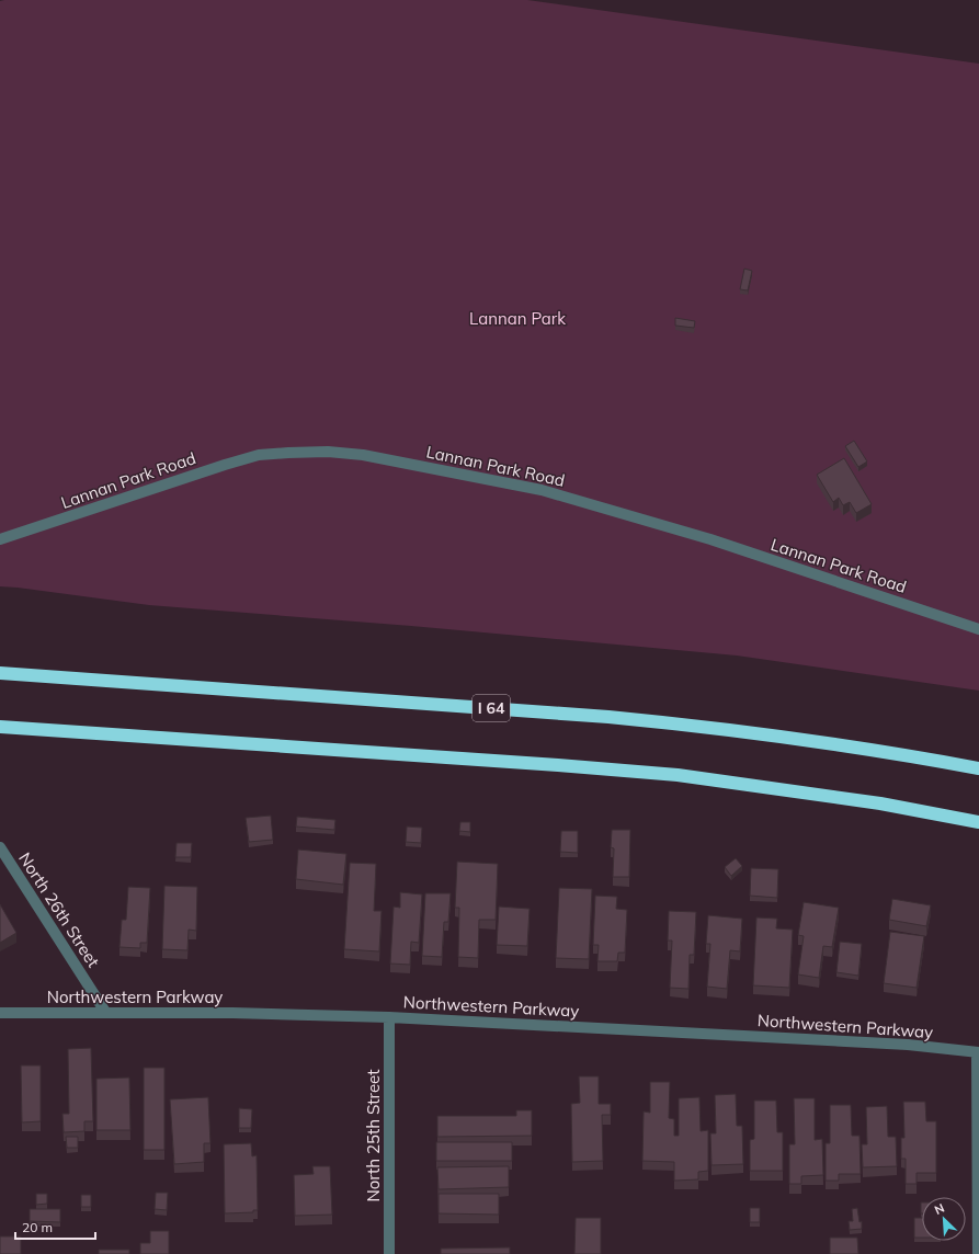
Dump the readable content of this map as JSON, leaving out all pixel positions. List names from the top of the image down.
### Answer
{
  "streets": {
    "highway": ["I 64"],
    "street": [
      "Lannan Park Road",
      "North 26th Street",
      "Northwestern Parkway",
      "North 25th Street"
    ]
  },
  "crossings": [
    ["North 26th Street", "Northwestern Parkway"],
    ["Northwestern Parkway", "North 25th Street"]
  ],
  "parks": ["Lannan Park"],
  "scale_bar": "20 m",
  "north": "top left"
}
